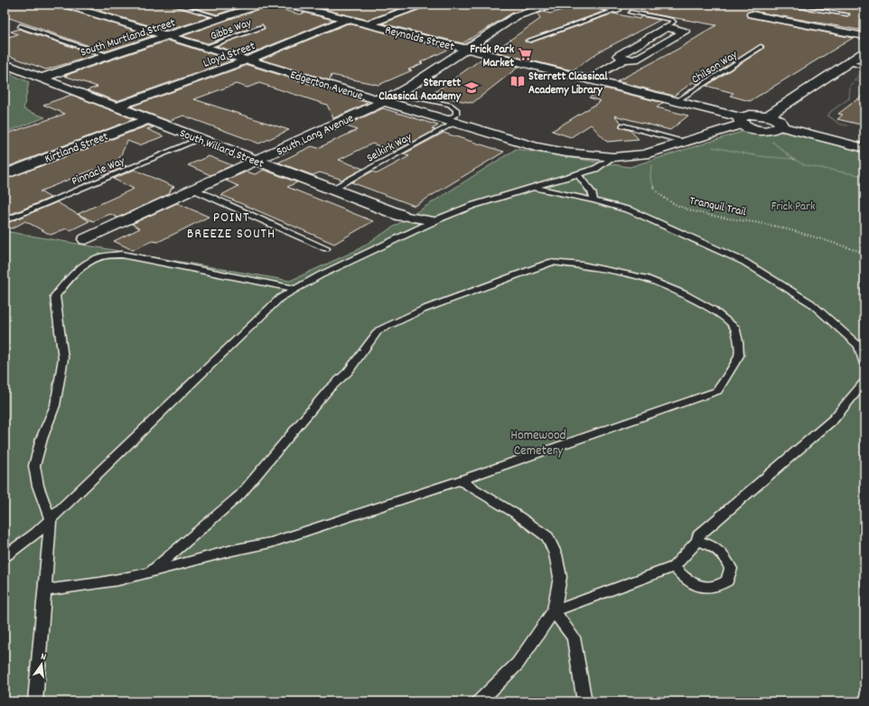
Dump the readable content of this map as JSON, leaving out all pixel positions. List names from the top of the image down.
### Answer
{
  "streets": {
    "street": [
      "South Murtland Street",
      "Reynolds Street",
      "Lloyd Street",
      "Edgerton Avenue",
      "South Lang Avenue",
      "Kirtland Street",
      "South Willard Street"
    ],
    "lane": [
      "Gibbs Way",
      "Chilson Way",
      "Selkirk Way",
      "Pinnacle Way"
    ],
    "path": ["Tranquil Trail"]
  },
  "crossings": [
    ["Gibbs Way", "Edgerton Avenue"],
    ["South Murtland Street", "Edgerton Avenue"],
    ["South Murtland Street", "South Willard Street"],
    ["Reynolds Street", "Lloyd Street"],
    ["Reynolds Street", "Chilson Way"],
    ["Reynolds Street", "Edgerton Avenue"],
    ["Reynolds Street", "South Lang Avenue"],
    ["Lloyd Street", "Edgerton Avenue"],
    ["Lloyd Street", "South Willard Street"],
    ["Edgerton Avenue", "South Lang Avenue"],
    ["Edgerton Avenue", "Selkirk Way"],
    ["South Lang Avenue", "South Willard Street"],
    ["Kirtland Street", "South Willard Street"],
    ["Selkirk Way", "South Willard Street"],
    ["South Willard Street", "Pinnacle Way"]
  ],
  "districts": ["POINT BREEZE SOUTH"],
  "parks": ["Frick Park", "Homewood Cemetery"],
  "places": {
    "supermarket": ["Frick Park Market"],
    "library": ["Sterrett Classical Academy Library"],
    "school or university": ["Sterrett Classical Academy"]
  },
  "north": "top"
}
